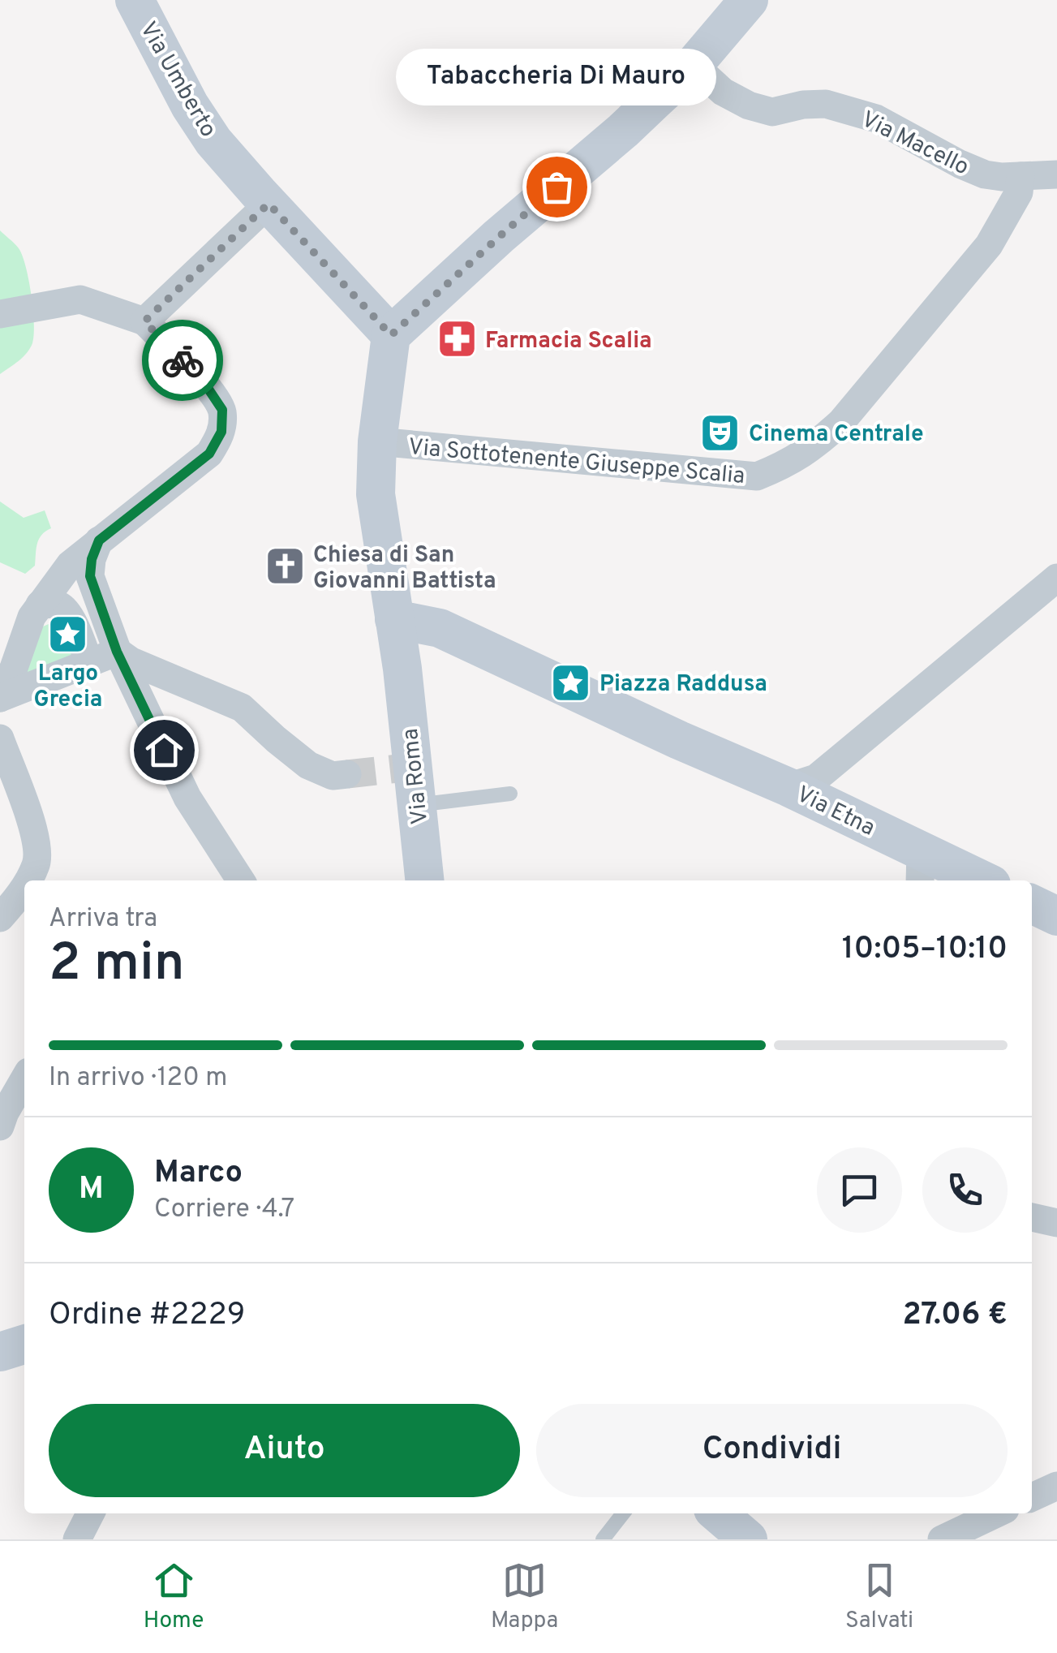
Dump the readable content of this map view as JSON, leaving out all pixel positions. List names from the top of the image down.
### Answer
{
  "streets": {
    "street": [
      "Via Umberto",
      "Via Macello",
      "Via Sottotenente Giuseppe Scalia",
      "Via Roma",
      "Via Etna"
    ]
  },
  "crossings": [
    ["Via Macello", "Via Sottotenente Giuseppe Scalia"],
    ["Via Sottotenente Giuseppe Scalia", "Via Roma"],
    ["Via Roma", "Via Etna"]
  ],
  "places": {
    "other": ["Tabaccheria Di Mauro"],
    "pharmacy": ["Farmacia Scalia"],
    "theatre": ["Cinema Centrale"],
    "church": ["Chiesa di San Giovanni Battista"],
    "place": ["Largo Grecia", "Piazza Raddusa"]
  },
  "page": {
    "bubble": "Tabaccheria Di Mauro",
    "heading": ["2 min", "Arriva tra", "10:05–10:10"],
    "panel": [
      "Marco",
      "Corriere · 4.7",
      "Ordine #2229",
      "27.06 €"
    ],
    "bar": "In arrivo · 120 m",
    "round": "M",
    "buttons": ["Aiuto", "Condividi"],
    "tabs": ["Home", "Mappa", "Salvati"]
  }
}
